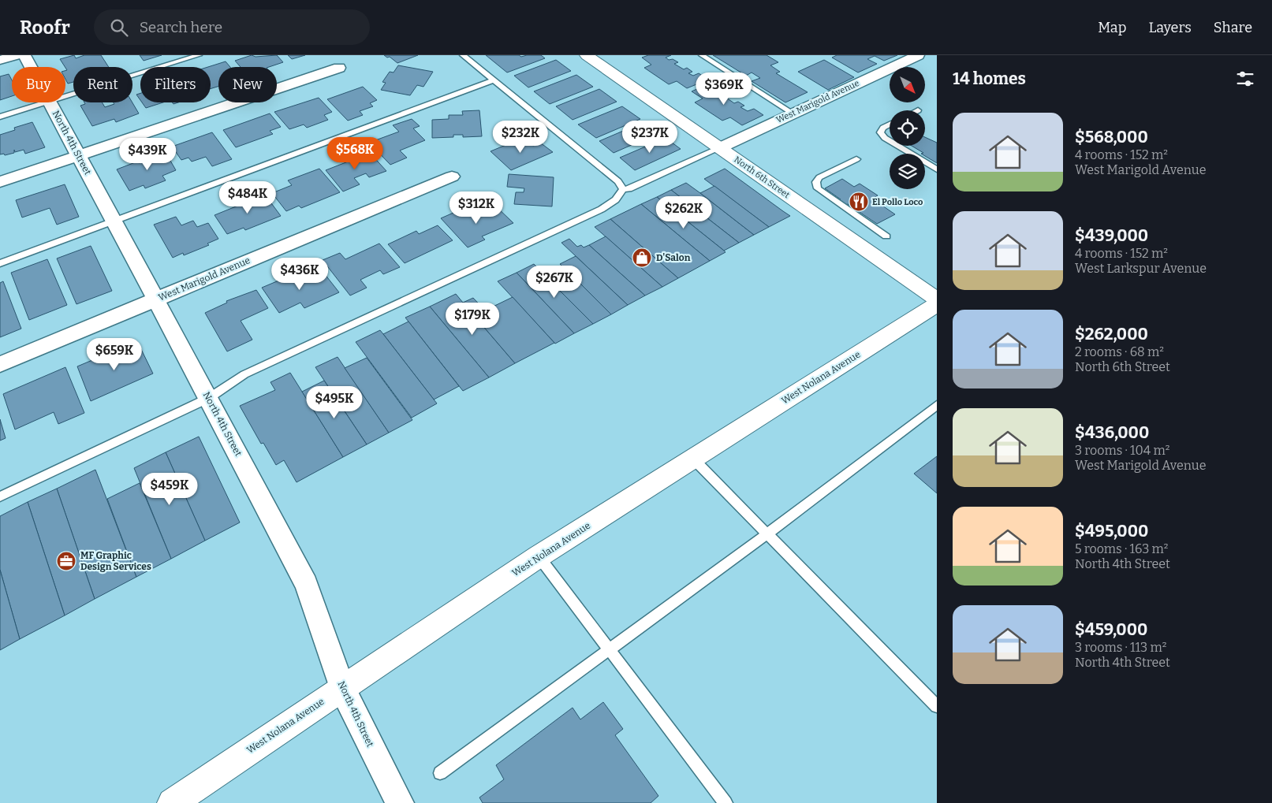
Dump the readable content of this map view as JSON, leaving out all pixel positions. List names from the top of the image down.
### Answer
{
  "streets": {
    "main road": ["North 6th Street", "West Nolana Avenue"],
    "street": ["West Marigold Avenue", "North 4th Street"]
  },
  "crossings": [
    ["West Marigold Avenue", "North 4th Street"],
    ["West Marigold Avenue", "North 6th Street"],
    ["North 4th Street", "West Nolana Avenue"]
  ],
  "places": {
    "restaurant": ["El Pollo Loco"],
    "shop": ["D'Salon"],
    "office": ["MF Graphic Design Services"]
  },
  "north": "bottom right",
  "page": {
    "header": "Roofr",
    "search": "Search here",
    "nav": ["Map", "Layers", "Share"],
    "heading": "14 homes",
    "chip": [
      "Buy",
      "Rent",
      "Filters",
      "New"
    ],
    "price": [
      "$369K",
      "$232K",
      "$237K",
      "$568K",
      "$439K",
      "$484K",
      "$312K",
      "$262K",
      "$436K",
      "$267K",
      "$179K",
      "$659K",
      "$495K",
      "$459K"
    ],
    "list": [
      {
        "name": "$568,000",
        "note": "4 rooms · 152 m² · West Marigold Avenue"
      },
      {
        "name": "$439,000",
        "note": "4 rooms · 152 m² · West Larkspur Avenue"
      },
      {
        "name": "$262,000",
        "note": "2 rooms · 68 m² · North 6th Street"
      },
      {
        "name": "$436,000",
        "note": "3 rooms · 104 m² · West Marigold Avenue"
      },
      {
        "name": "$495,000",
        "note": "5 rooms · 163 m² · North 4th Street"
      },
      {
        "name": "$459,000",
        "note": "3 rooms · 113 m² · North 4th Street"
      }
    ]
  }
}
